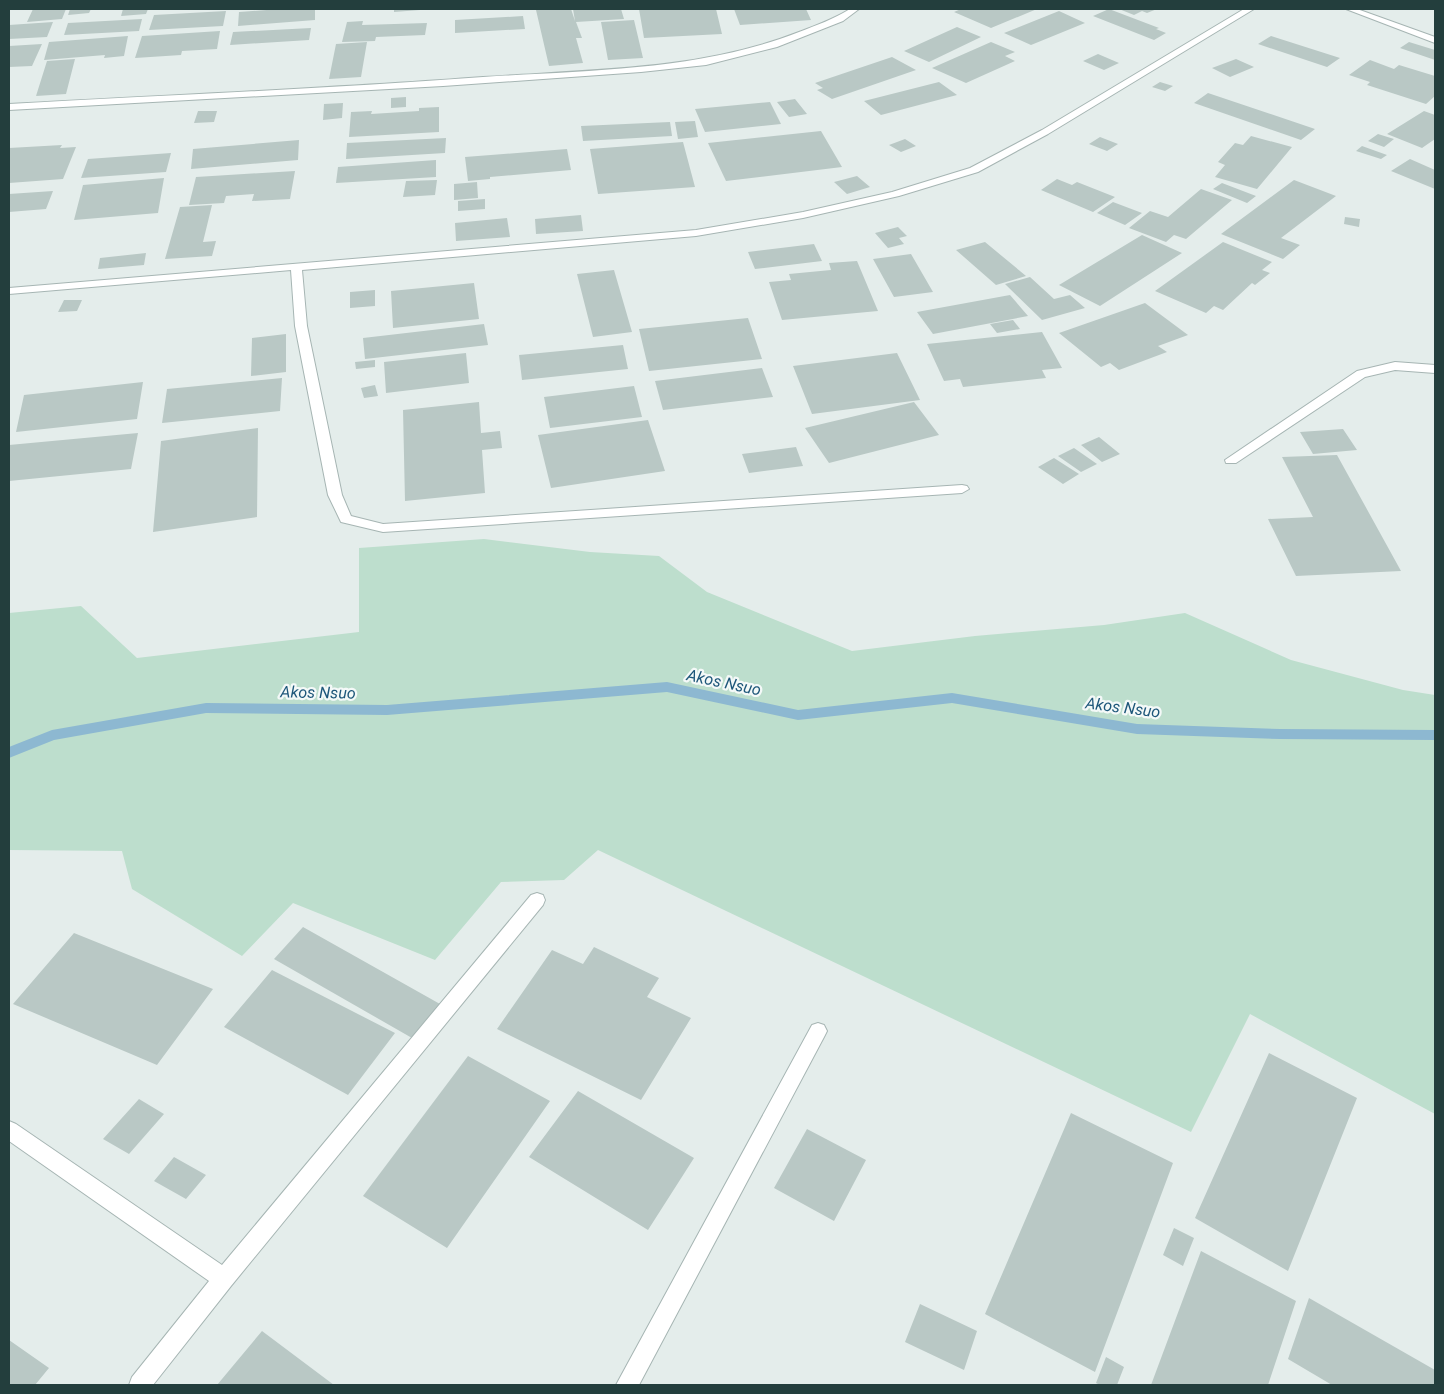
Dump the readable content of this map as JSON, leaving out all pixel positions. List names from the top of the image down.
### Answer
{
  "water": ["Akos Nsuo"]
}
